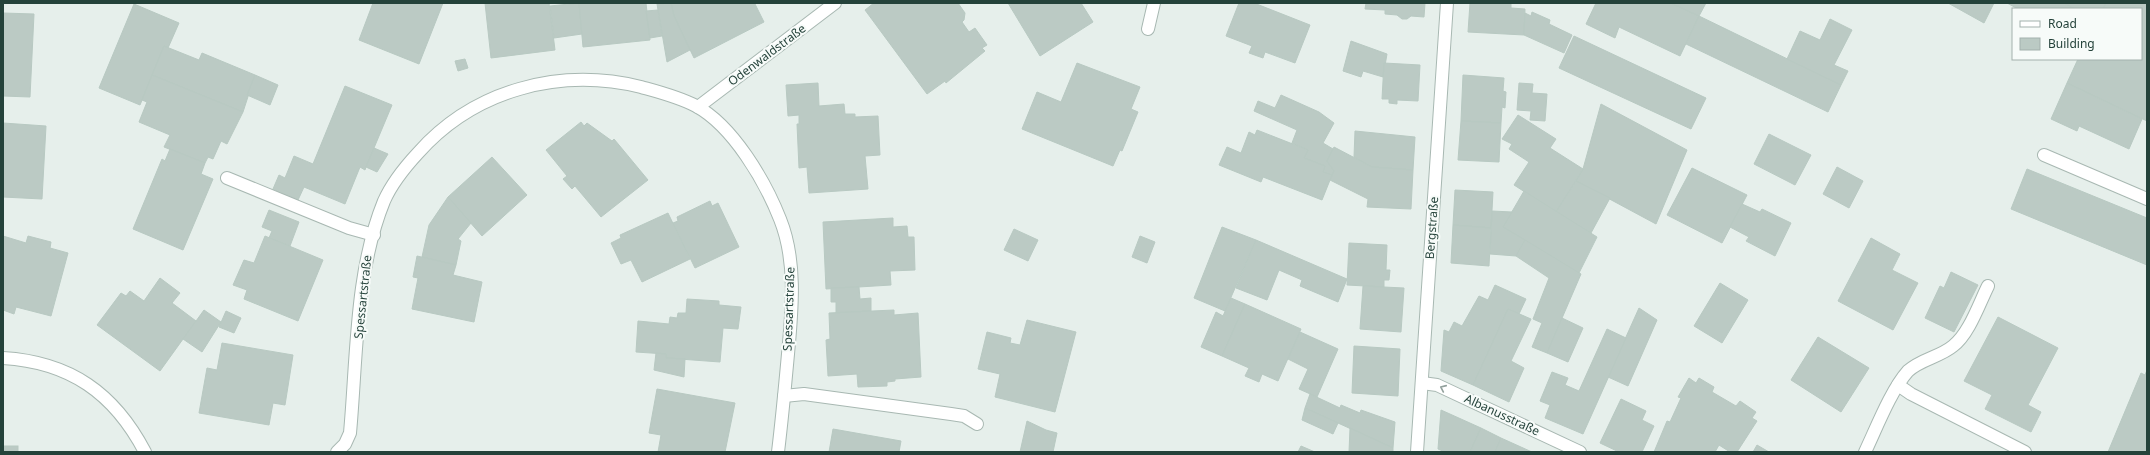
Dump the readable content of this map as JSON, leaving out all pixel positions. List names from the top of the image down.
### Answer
{
  "streets": {
    "street": [
      "Odenwaldstraße",
      "Bergstraße",
      "Spessartstraße",
      "Albanusstraße"
    ]
  },
  "crossings": [
    ["Odenwaldstraße", "Spessartstraße"],
    ["Bergstraße", "Albanusstraße"]
  ],
  "one_way": ["Albanusstraße"],
  "legend": ["Road", "Building"]
}
